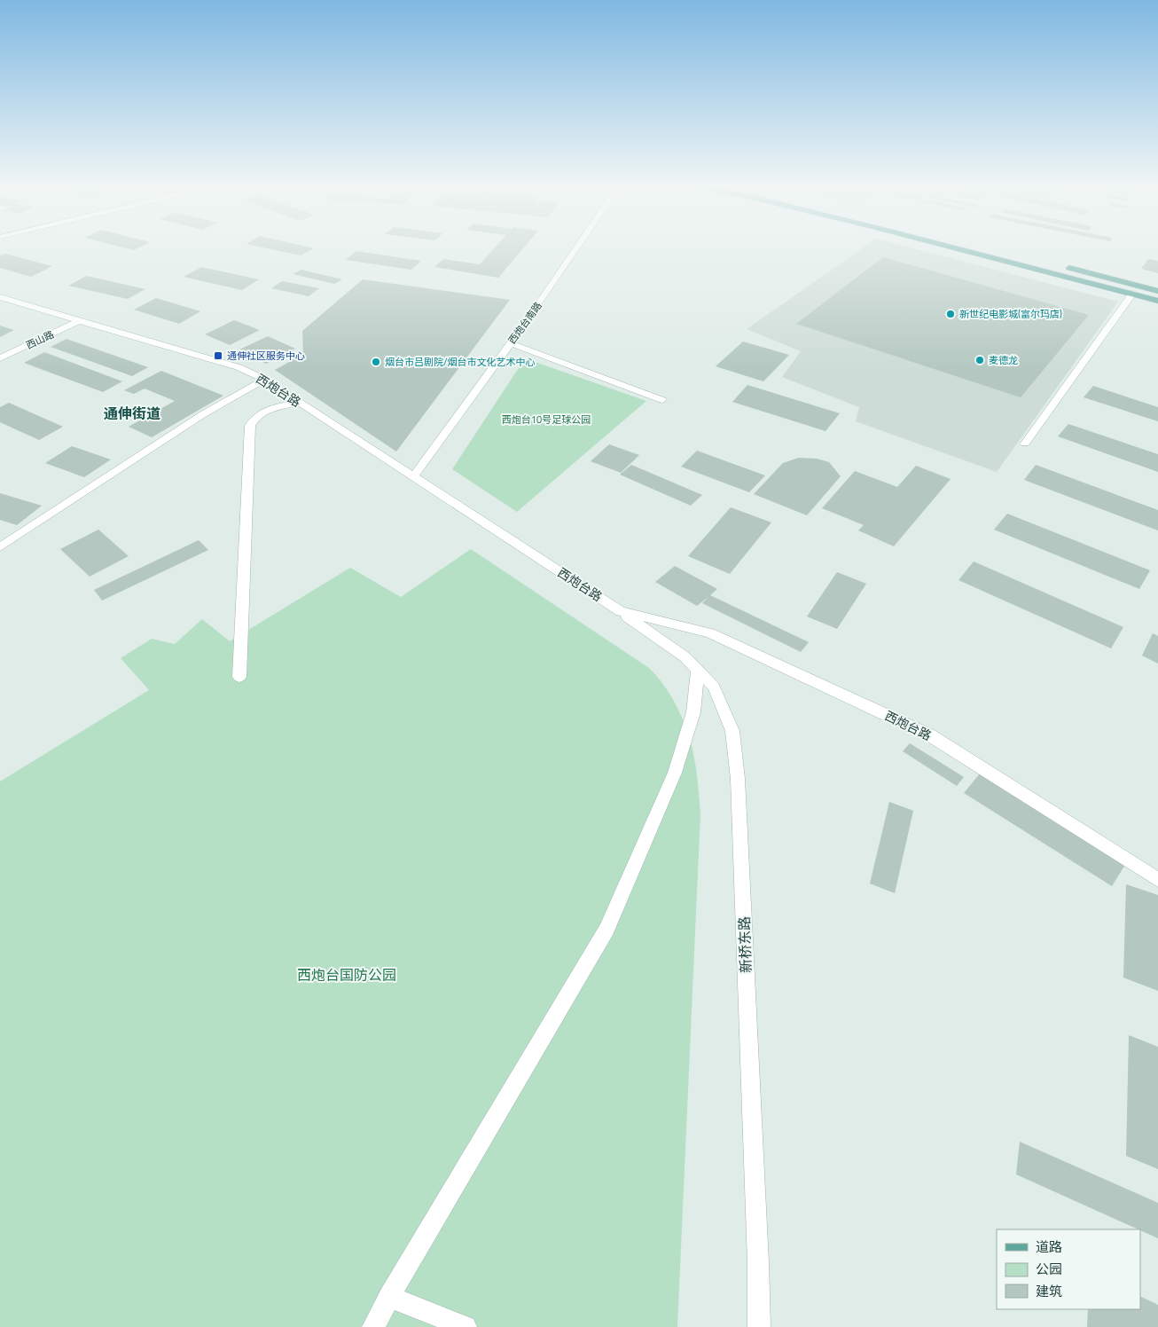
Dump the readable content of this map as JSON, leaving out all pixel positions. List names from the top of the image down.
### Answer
{
  "streets": {
    "street": [
      "西炮台南路",
      "西山路",
      "西炮台路",
      "新桥东路"
    ]
  },
  "crossings": [
    ["西炮台南路", "西炮台路"],
    ["西山路", "西炮台路"],
    ["西炮台路", "新桥东路"]
  ],
  "districts": ["通伸街道"],
  "parks": ["西炮台10号足球公园", "西炮台国防公园"],
  "places": {
    "other": ["新世纪电影城(富尔玛店)", "麦德龙", "烟台市吕剧院/烟台市文化艺术中心"],
    "transit": ["通伸社区服务中心"]
  },
  "legend": ["道路", "公园", "建筑"]
}
